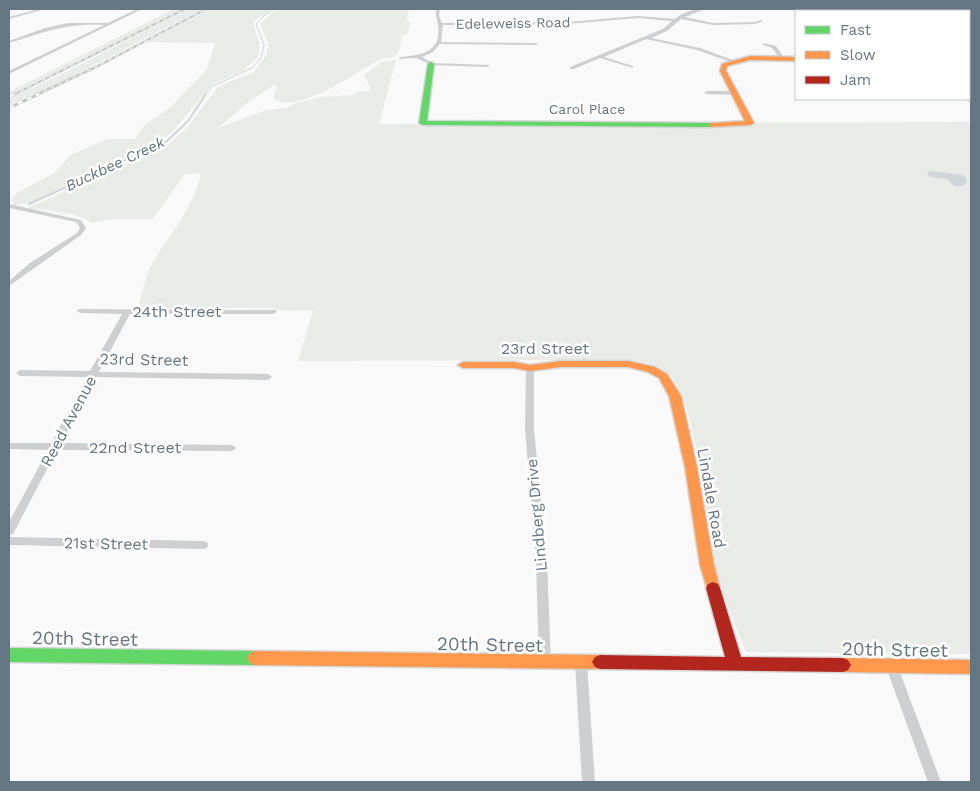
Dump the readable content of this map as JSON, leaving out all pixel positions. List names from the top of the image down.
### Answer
{
  "streets": {
    "street": [
      "Edeleweiss Road",
      "Carol Place",
      "24th Street",
      "23rd Street",
      "Reed Avenue",
      "22nd Street",
      "Lindale Road",
      "Lindberg Drive",
      "21st Street",
      "20th Street"
    ]
  },
  "crossings": [
    ["24th Street", "Reed Avenue"],
    ["23rd Street", "Reed Avenue"],
    ["23rd Street", "Lindale Road"],
    ["23rd Street", "Lindberg Drive"],
    ["Reed Avenue", "22nd Street"],
    ["Lindale Road", "20th Street"],
    ["Lindberg Drive", "20th Street"]
  ],
  "water": ["Buckbee Creek"],
  "legend": ["Fast", "Slow", "Jam"]
}
